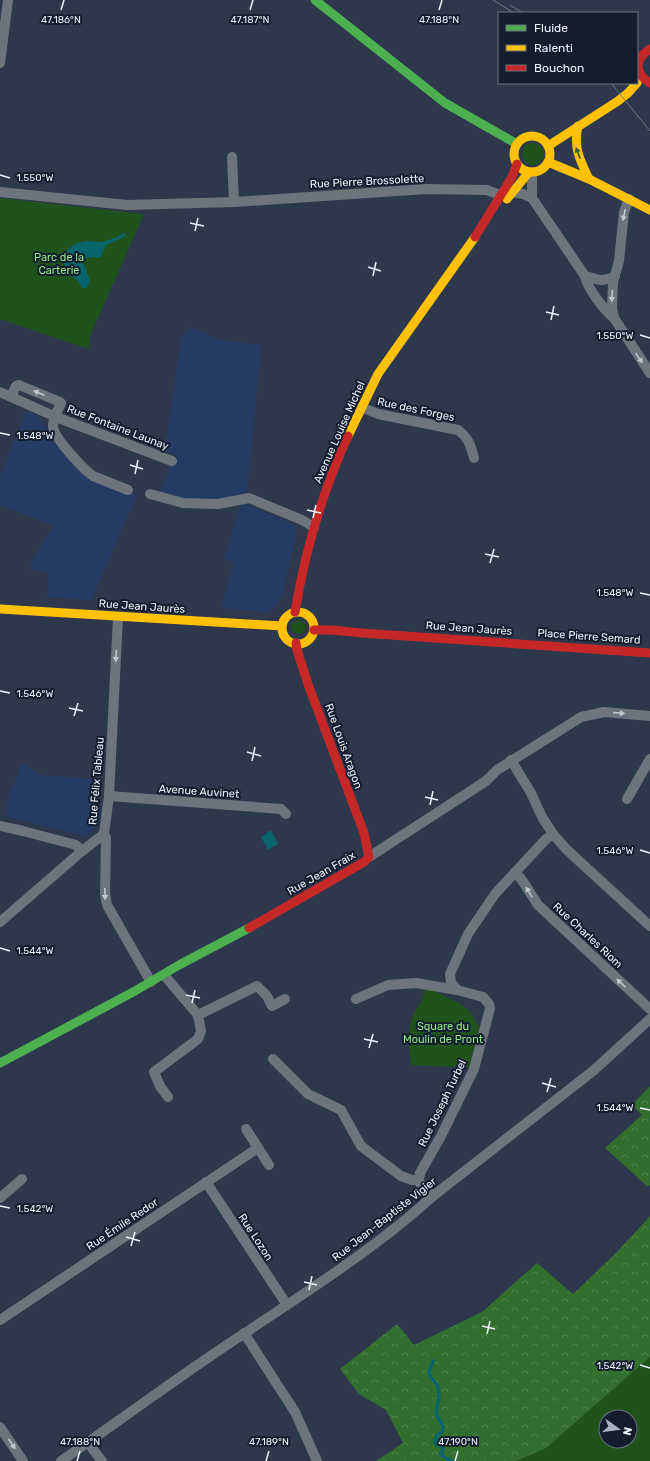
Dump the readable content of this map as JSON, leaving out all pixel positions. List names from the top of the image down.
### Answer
{
  "streets": {
    "street": [
      "Rue Pierre Brossolette",
      "Rue des Forges",
      "Rue Fontaine Launay",
      "Avenue Louise Michel",
      "Rue Jean Jaurès",
      "Place Pierre Semard",
      "Rue Louis Aragon",
      "Rue Félix Tableau",
      "Avenue Auvinet",
      "Rue Jean Fraix",
      "Rue Charles Riom",
      "Rue Joseph Turbel",
      "Rue Jean-Baptiste Vigier",
      "Rue Émile Redor",
      "Rue Lozon"
    ]
  },
  "crossings": [
    ["Rue Pierre Brossolette", "Avenue Louise Michel"],
    ["Rue des Forges", "Avenue Louise Michel"],
    ["Avenue Louise Michel", "Rue Jean Jaurès"],
    ["Avenue Louise Michel", "Rue Louis Aragon"],
    ["Rue Jean Jaurès", "Place Pierre Semard"],
    ["Rue Jean Jaurès", "Rue Louis Aragon"],
    ["Rue Jean Jaurès", "Rue Félix Tableau"],
    ["Rue Louis Aragon", "Rue Jean Fraix"],
    ["Rue Félix Tableau", "Avenue Auvinet"],
    ["Rue Félix Tableau", "Rue Jean Fraix"],
    ["Rue Jean-Baptiste Vigier", "Rue Lozon"],
    ["Rue Émile Redor", "Rue Lozon"]
  ],
  "one_way": ["Rue Félix Tableau"],
  "parks": ["Parc de la Carterie", "Square du Moulin de Pront"],
  "legend": ["Fluide", "Ralenti", "Bouchon"],
  "north": "right",
  "coordinates": [
    "47.186°N",
    "47.187°N",
    "47.188°N",
    "1.550°W",
    "1.548°W",
    "1.546°W",
    "1.544°W",
    "1.542°W",
    "47.189°N",
    "47.190°N"
  ]
}
